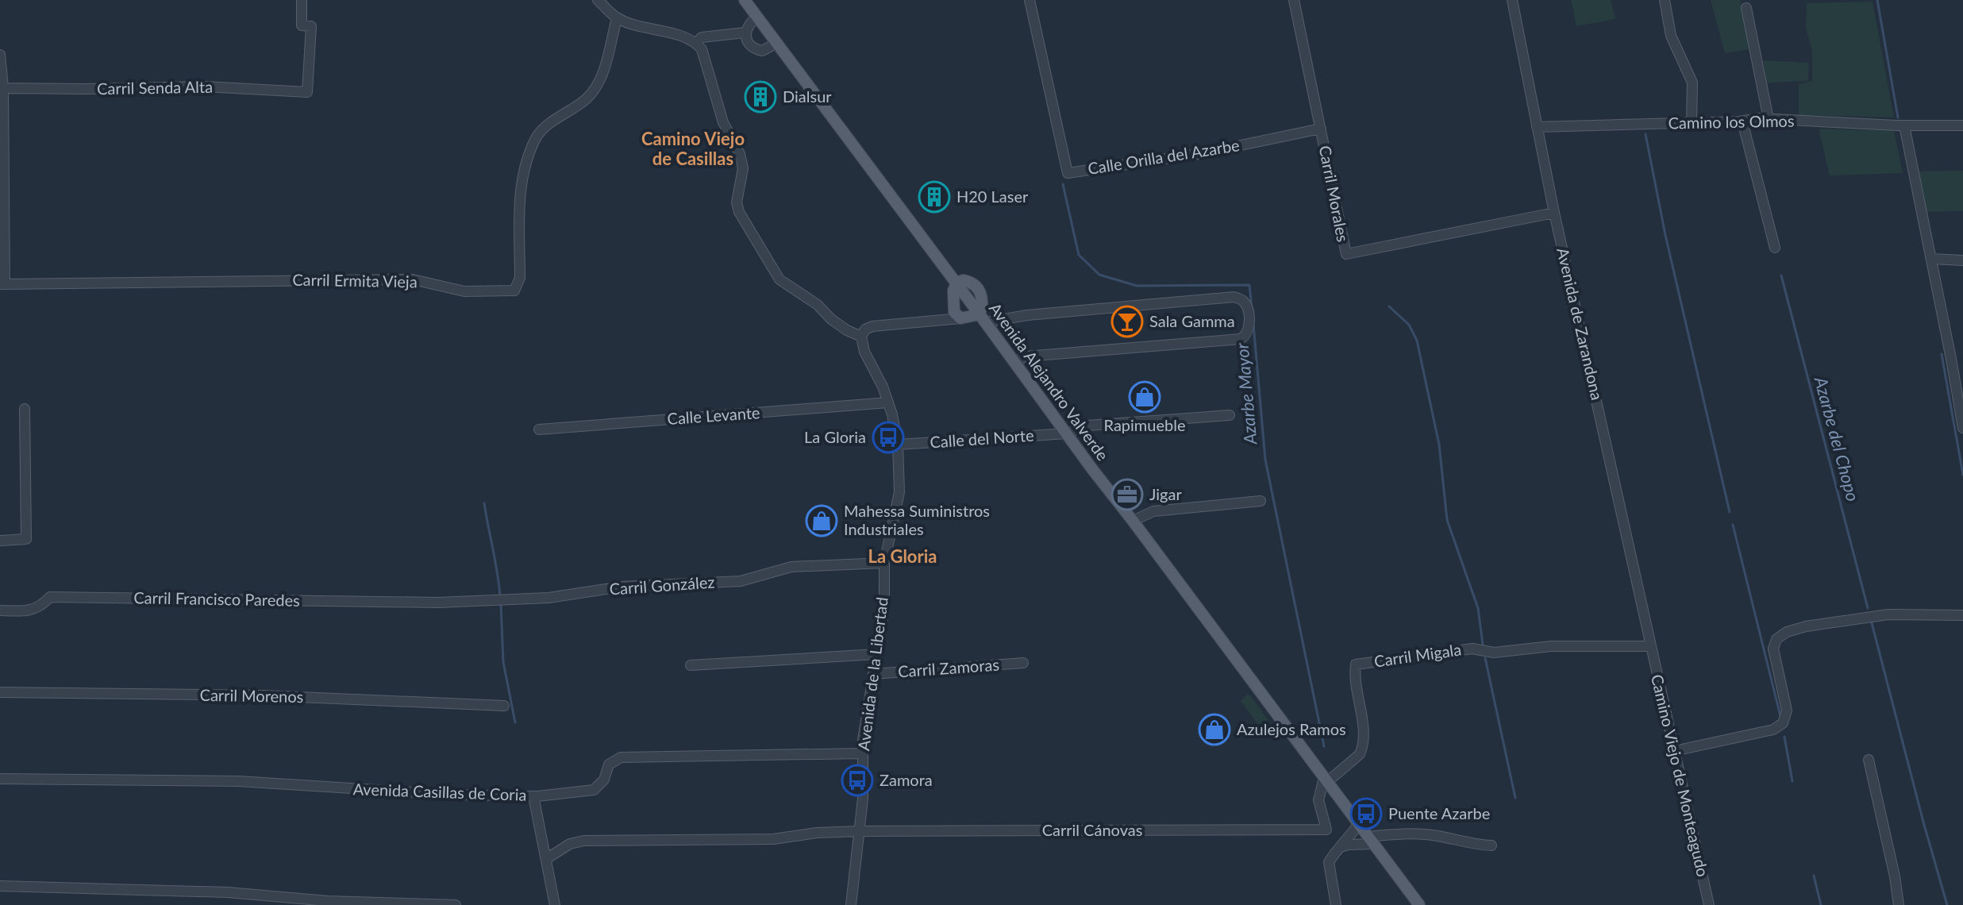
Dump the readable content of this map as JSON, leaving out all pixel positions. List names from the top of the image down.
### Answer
{
  "streets": {
    "main road": ["Avenida Alejandro Valverde"],
    "street": [
      "Carril Senda Alta",
      "Camino los Olmos",
      "Calle Orilla del Azarbe",
      "Carril Morales",
      "Carril Ermita Vieja",
      "Avenida de Zarandona",
      "Calle Levante",
      "Calle del Norte",
      "Carril González",
      "Carril Francisco Paredes",
      "Carril Migala",
      "Carril Zamoras",
      "Avenida de la Libertad",
      "Carril Morenos",
      "Camino Viejo de Monteagudo",
      "Avenida Casillas de Coria",
      "Carril Cánovas"
    ]
  },
  "crossings": [
    ["Camino los Olmos", "Avenida de Zarandona"],
    ["Calle Orilla del Azarbe", "Carril Morales"],
    ["Carril Morales", "Avenida de Zarandona"],
    ["Avenida de Zarandona", "Carril Migala"],
    ["Avenida de Zarandona", "Camino Viejo de Monteagudo"],
    ["Avenida Alejandro Valverde", "Calle del Norte"],
    ["Avenida Alejandro Valverde", "Carril Migala"],
    ["Avenida Alejandro Valverde", "Carril Cánovas"],
    ["Calle Levante", "Avenida de la Libertad"],
    ["Calle del Norte", "Avenida de la Libertad"],
    ["Carril González", "Carril Francisco Paredes"],
    ["Carril González", "Avenida de la Libertad"],
    ["Carril Migala", "Camino Viejo de Monteagudo"],
    ["Carril Migala", "Carril Cánovas"],
    ["Carril Zamoras", "Avenida de la Libertad"],
    ["Avenida de la Libertad", "Avenida Casillas de Coria"],
    ["Avenida de la Libertad", "Carril Cánovas"]
  ],
  "districts": ["Camino Viejo de Casillas", "La Gloria"],
  "water": ["Azarbe Mayor", "Azarbe del Chopo"],
  "places": {
    "building": ["Dialsur", "H20 Laser"],
    "bar": ["Sala Gamma"],
    "shop": ["Rapimueble", "Mahessa Suministros Industriales", "Azulejos Ramos"],
    "bus stop": ["La Gloria", "Zamora", "Puente Azarbe"],
    "office": ["Jigar"]
  }
}
